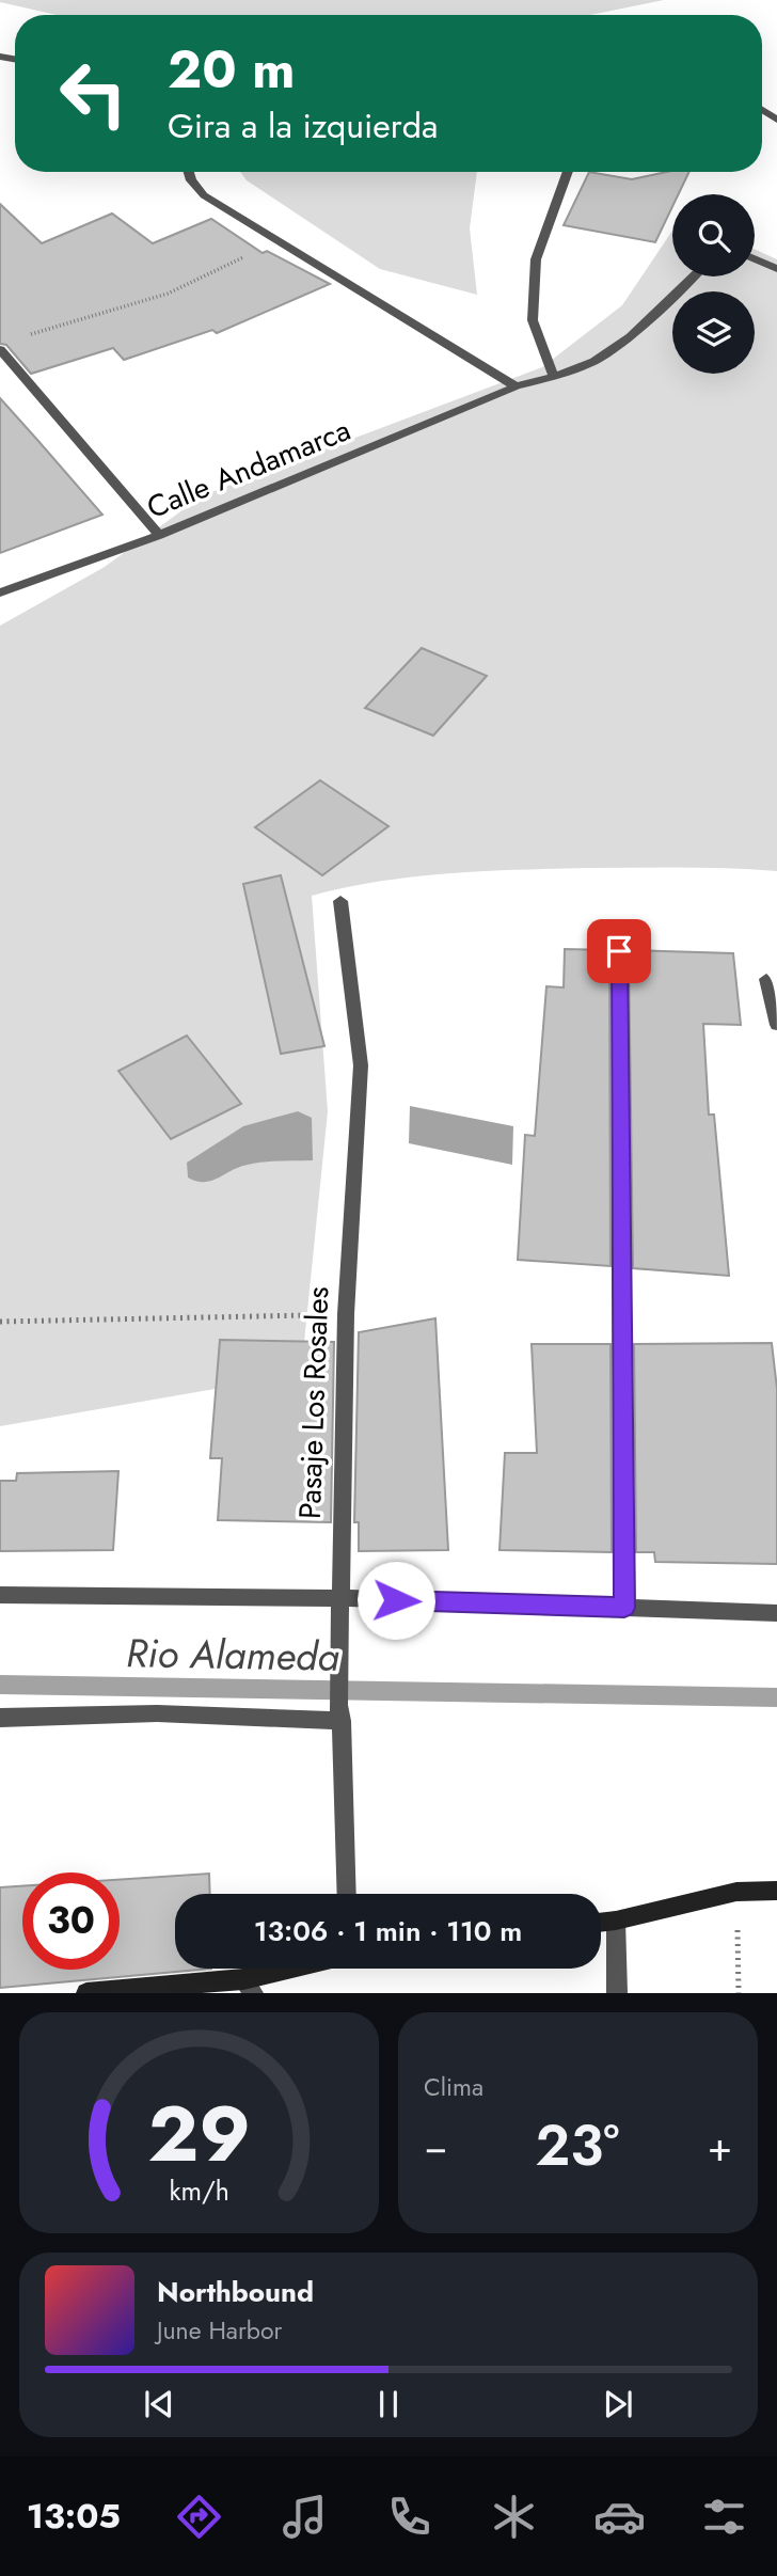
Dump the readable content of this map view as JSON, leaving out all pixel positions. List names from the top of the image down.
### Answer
{
  "streets": {
    "street": ["Calle Andamarca", "Pasaje Los Rosales"]
  },
  "water": ["Rio Alameda"],
  "page": {
    "turn": ["20 m", "Gira a la izquierda"],
    "limit": "30",
    "trip": "13:06 · 1 min · 110 m",
    "tile": "Clima",
    "heat": ["−", "23°", "+"],
    "song": ["Northbound", "June Harbor"],
    "tabs": "13:05",
    "gauge": ["29", "km/h"]
  }
}
